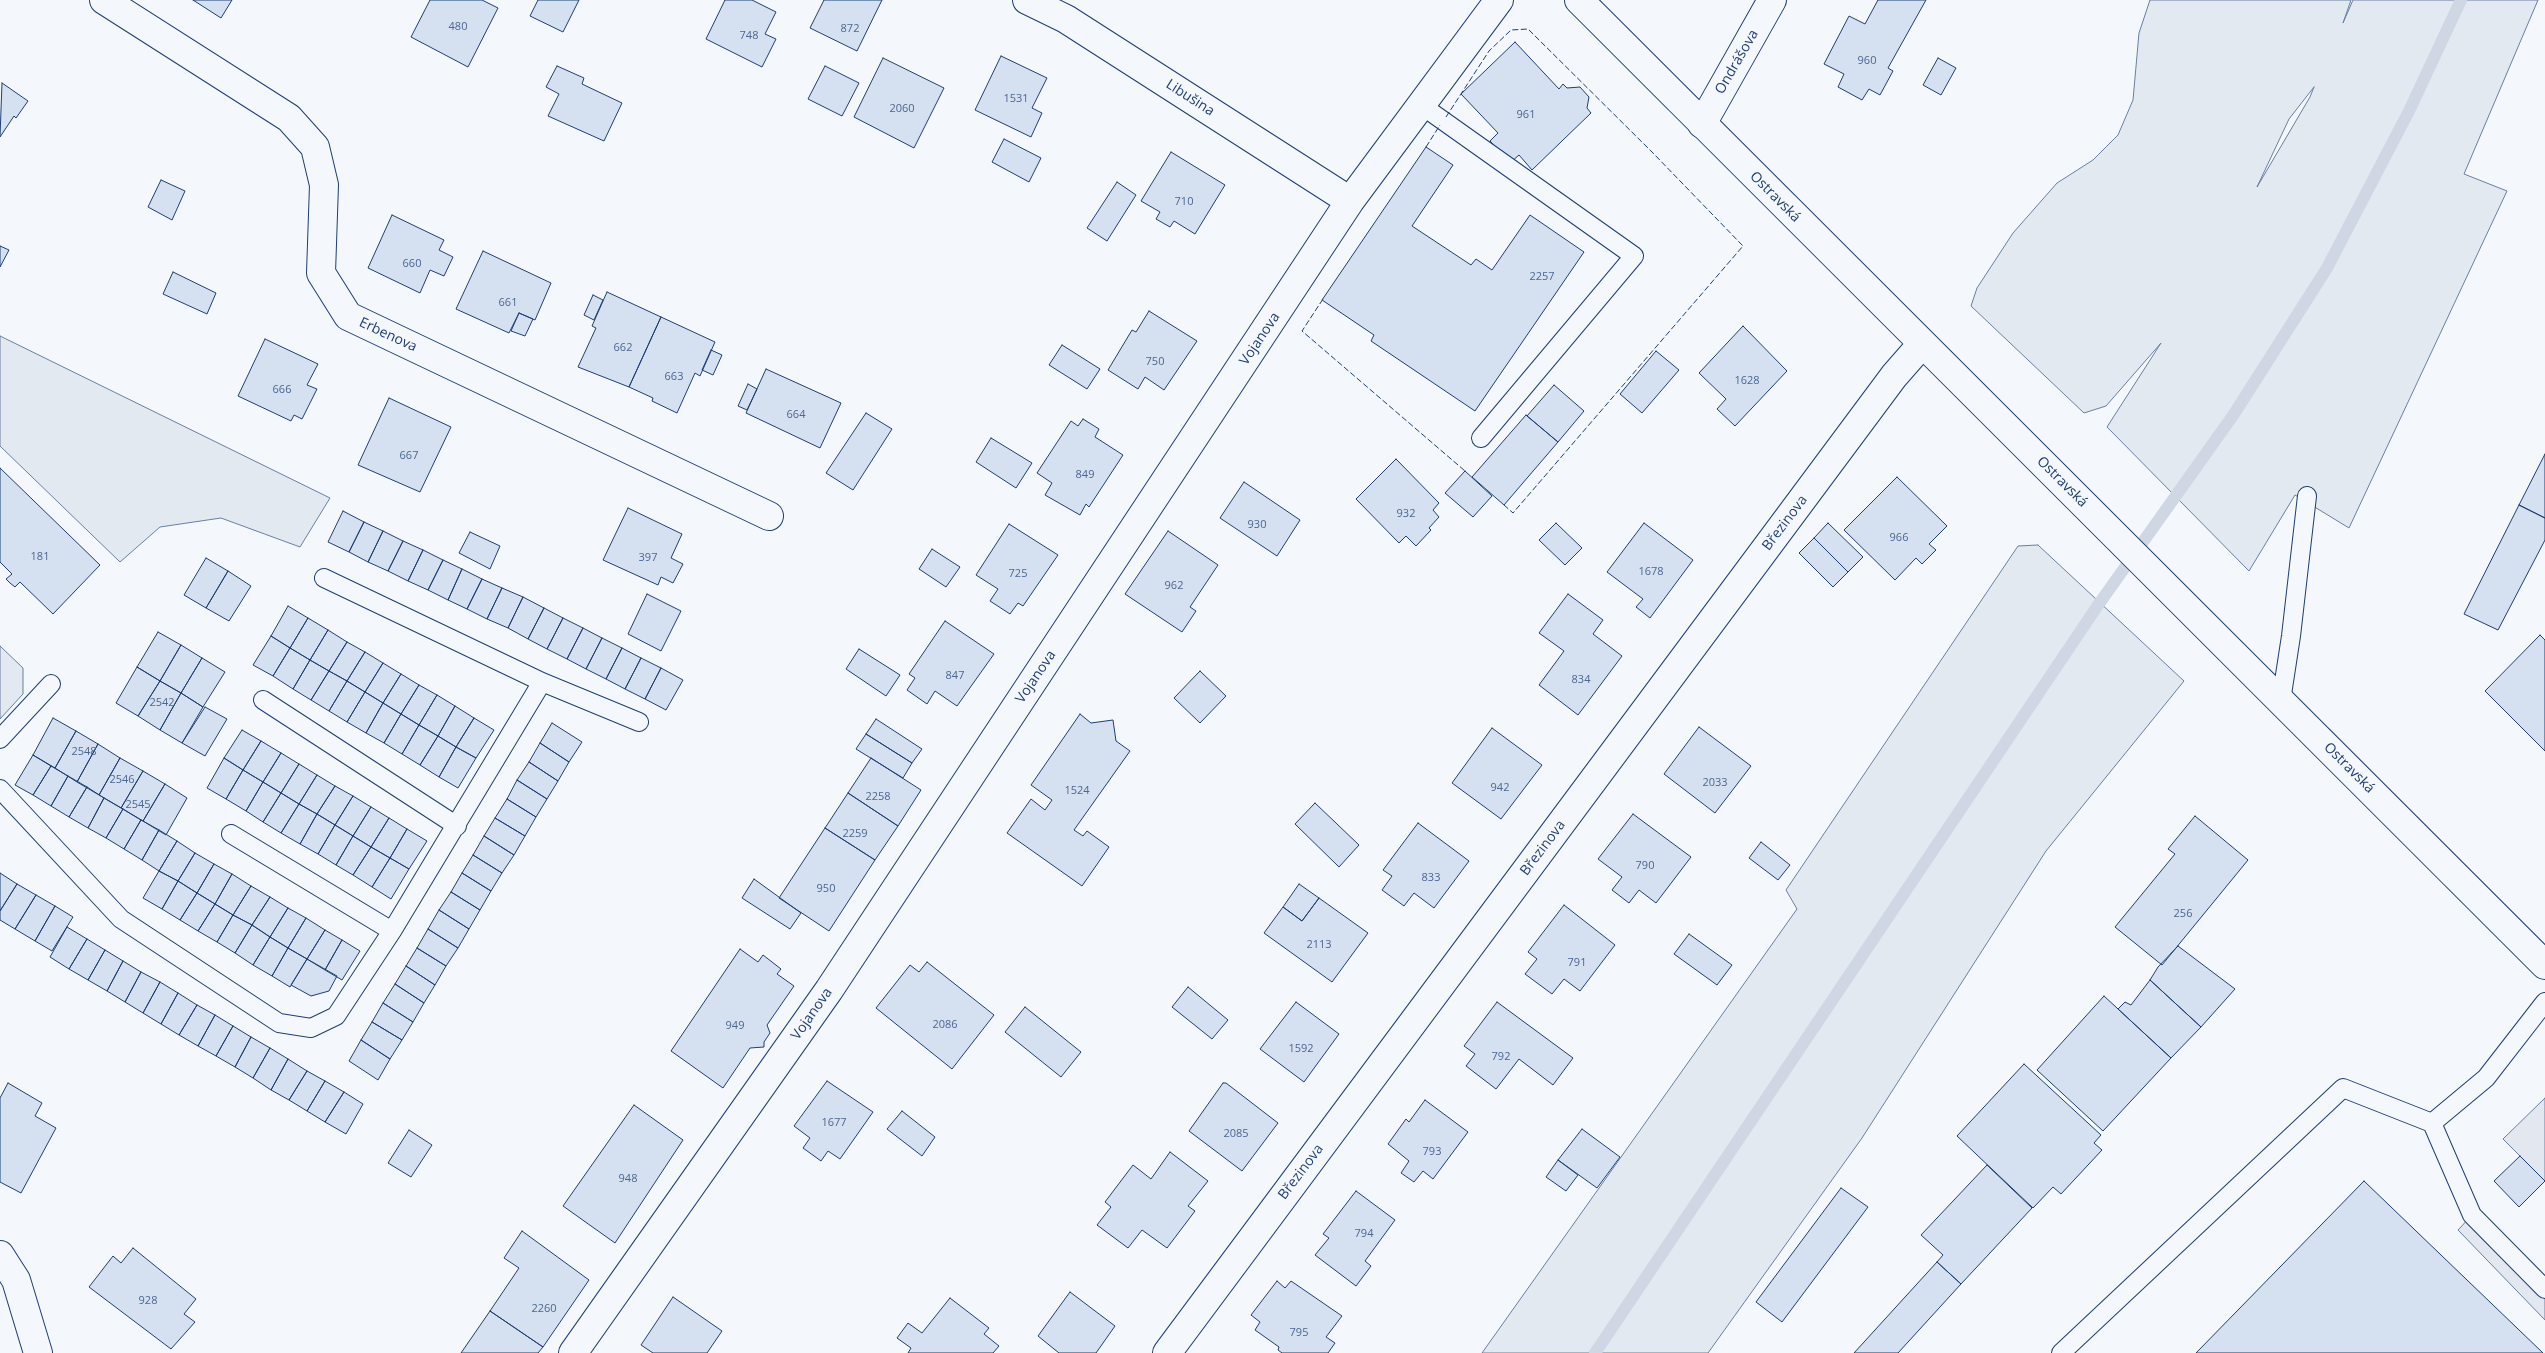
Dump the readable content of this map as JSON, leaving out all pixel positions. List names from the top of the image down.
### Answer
{
  "streets": {
    "street": [
      "Ondrášova",
      "Libušina",
      "Ostravská",
      "Erbenova",
      "Vojanova",
      "Březinova"
    ]
  },
  "crossings": [
    ["Ondrášova", "Ostravská"],
    ["Libušina", "Vojanova"],
    ["Ostravská", "Březinova"]
  ],
  "house_numbers": [
    "480",
    "872",
    "748",
    "960",
    "1531",
    "2060",
    "961",
    "710",
    "660",
    "2257",
    "661",
    "662",
    "750",
    "663",
    "1628",
    "666",
    "664",
    "667",
    "849",
    "932",
    "930",
    "966",
    "181",
    "397",
    "1678",
    "725",
    "962",
    "847",
    "834",
    "2542",
    "2548",
    "2546",
    "2033",
    "942",
    "1524",
    "2258",
    "2545",
    "2259",
    "790",
    "833",
    "950",
    "256",
    "2113",
    "791",
    "2086",
    "949",
    "1592",
    "792",
    "1677",
    "2085",
    "793",
    "948",
    "794",
    "928",
    "2260",
    "795"
  ]
}
